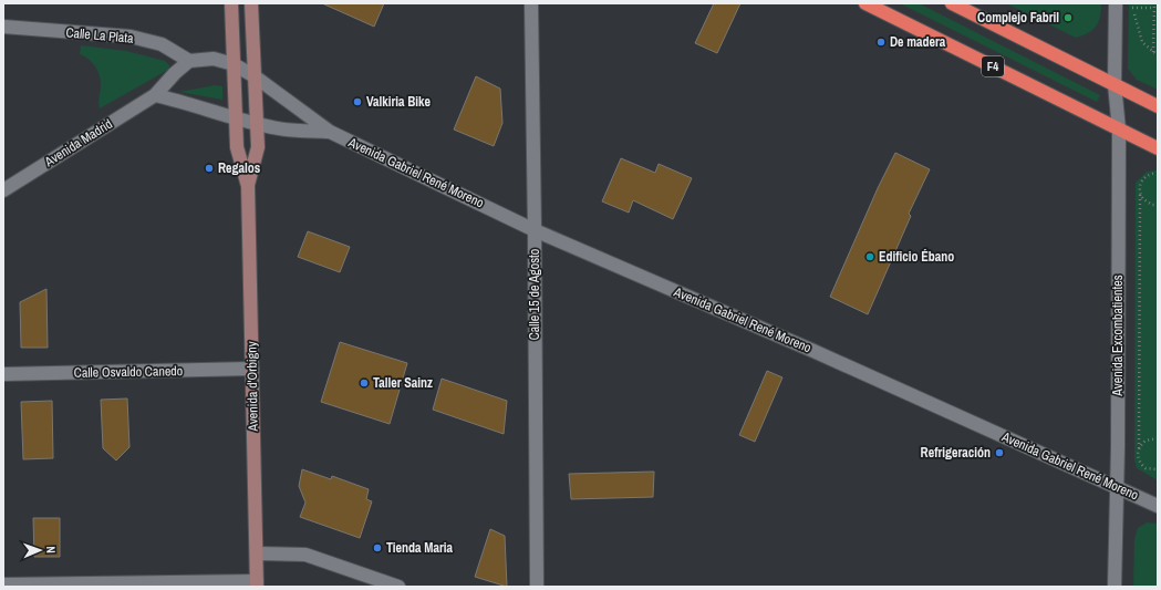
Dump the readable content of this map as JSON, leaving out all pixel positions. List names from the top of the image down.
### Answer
{
  "streets": {
    "highway": ["F4"],
    "main road": ["Avenida d'Orbigny"],
    "street": [
      "Calle La Plata",
      "Avenida Madrid",
      "Avenida Gabriel René Moreno",
      "Calle 15 de Agosto",
      "Avenida Excombatientes",
      "Calle Osvaldo Canedo"
    ]
  },
  "crossings": [
    ["Calle La Plata", "Avenida Madrid"],
    ["F4", "Avenida Excombatientes"],
    ["Avenida Gabriel René Moreno", "Calle 15 de Agosto"],
    ["Avenida Gabriel René Moreno", "Avenida Excombatientes"],
    ["Avenida Gabriel René Moreno", "Avenida d'Orbigny"],
    ["Calle Osvaldo Canedo", "Avenida d'Orbigny"]
  ],
  "places": [
    "Complejo Fabril",
    "De madera",
    "Valkiria Bike",
    "Regalos",
    "Edificio Ébano",
    "Taller Sainz",
    "Refrigeración",
    "Tienda Maria"
  ],
  "north": "right"
}
